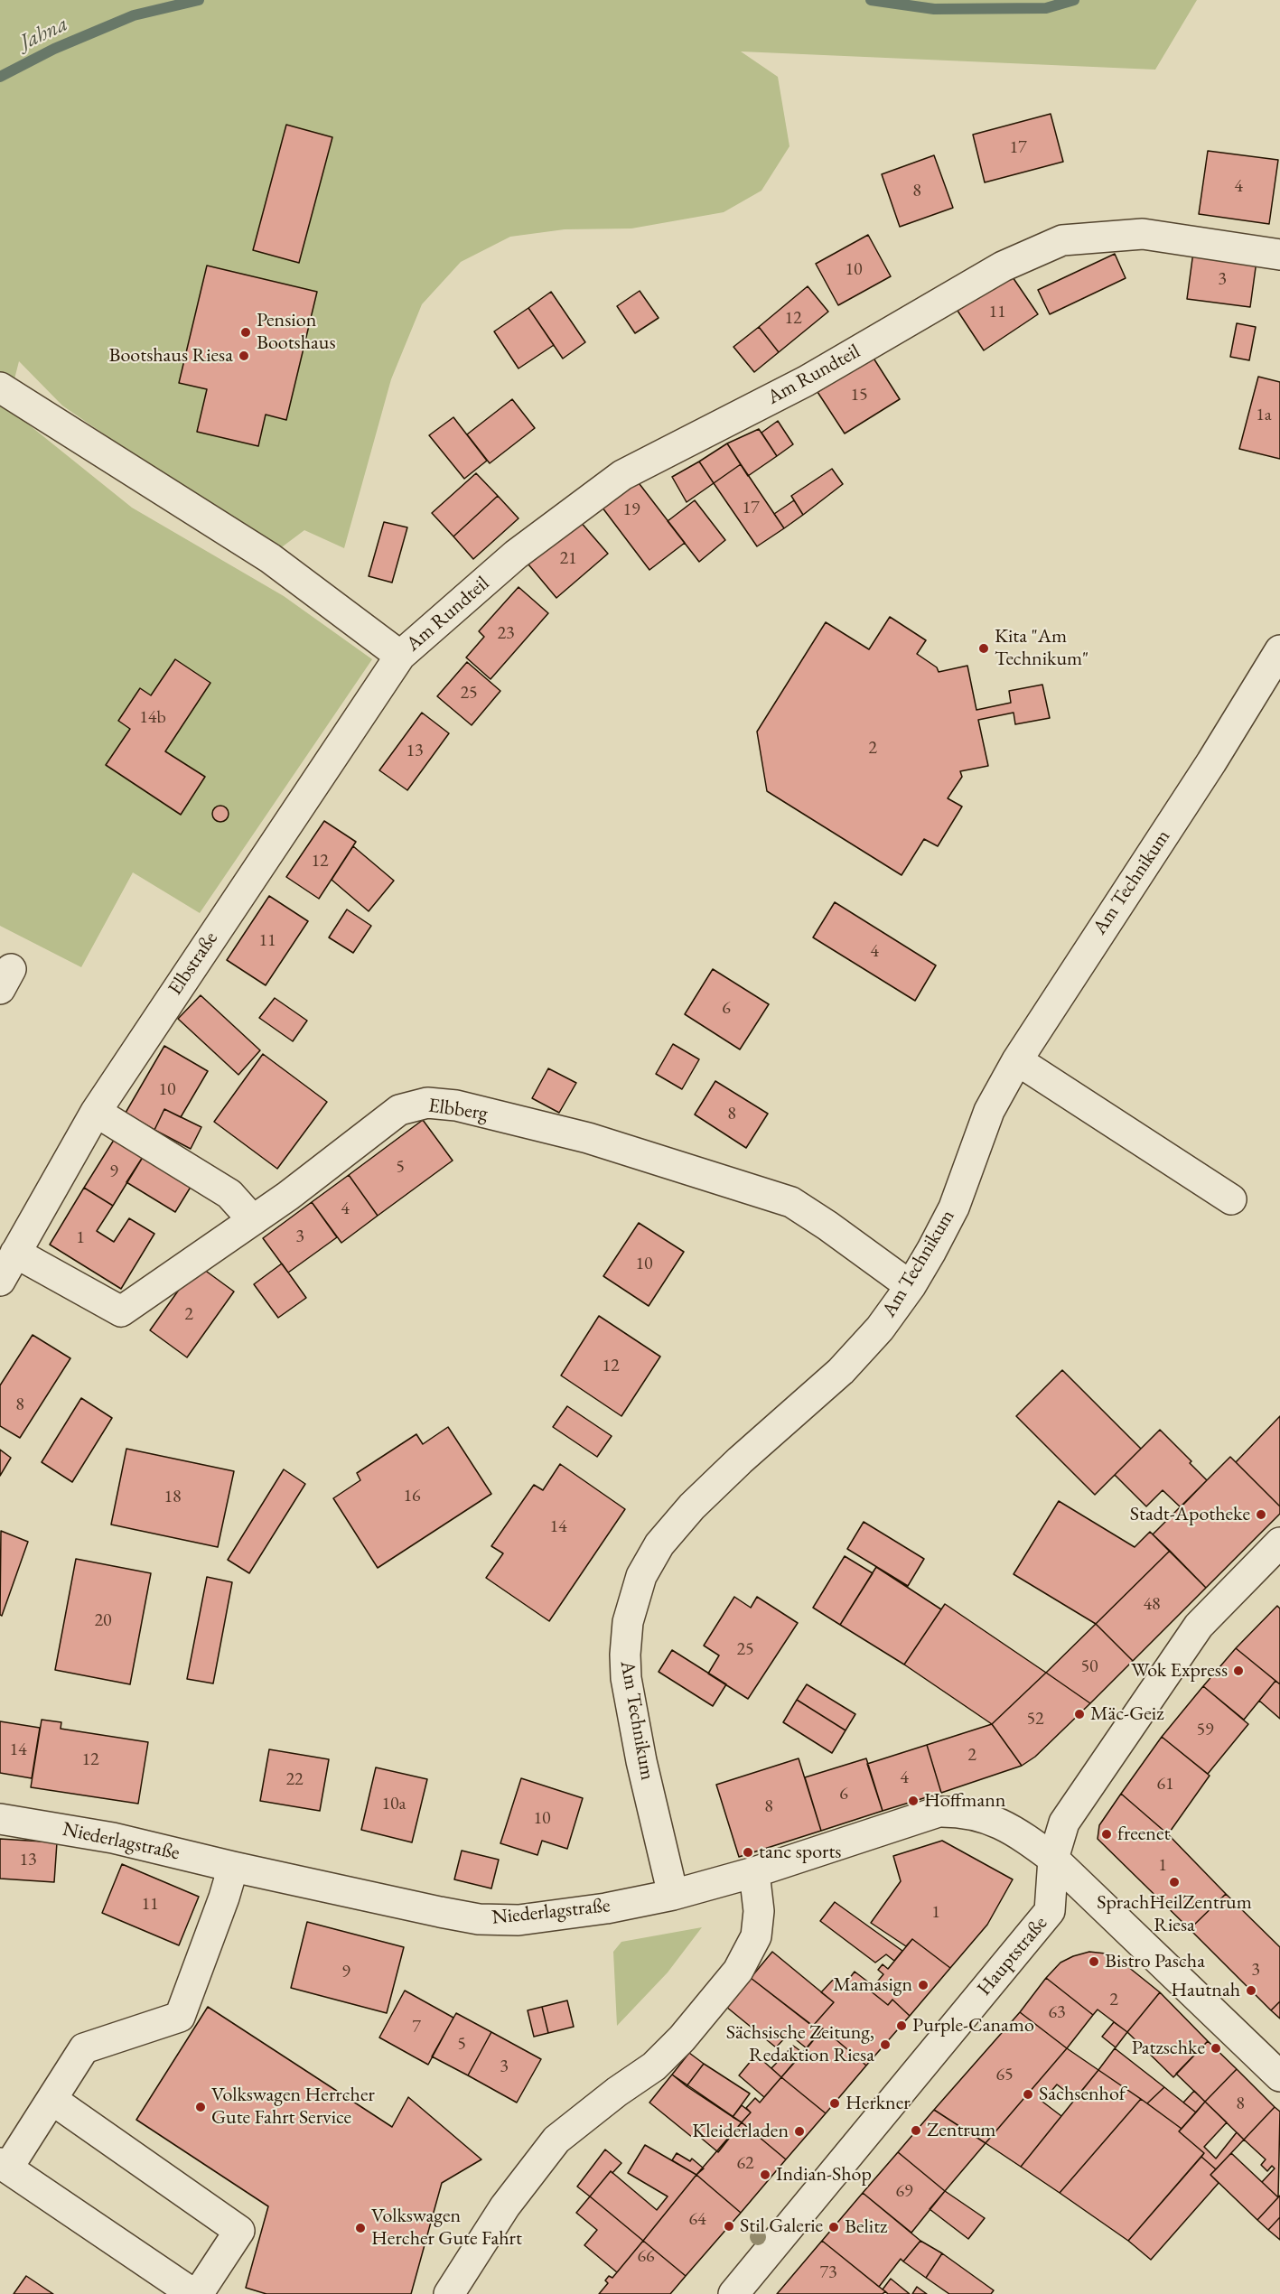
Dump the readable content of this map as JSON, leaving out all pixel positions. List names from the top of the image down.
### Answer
{
  "streets": {
    "street": [
      "Am Rundteil",
      "Am Technikum",
      "Elbstraße",
      "Elbberg",
      "Niederlagstraße",
      "Hauptstraße"
    ]
  },
  "crossings": [
    ["Am Rundteil", "Elbstraße"],
    ["Am Technikum", "Elbberg"],
    ["Am Technikum", "Niederlagstraße"],
    ["Elbstraße", "Elbberg"],
    ["Niederlagstraße", "Hauptstraße"]
  ],
  "water": ["Jahna"],
  "places": [
    "Pension Bootshaus",
    "Bootshaus Riesa",
    "Kita \"Am Technikum\"",
    "Stadt-Apotheke",
    "Wok Express",
    "Mäc-Geiz",
    "Hoffmann",
    "freenet",
    "tanc sports",
    "SprachHeilZentrum Riesa",
    "Bistro Pascha",
    "Mamasign",
    "Hautnah",
    "Purple-Canamo",
    "Sächsische Zeitung, Redaktion Riesa",
    "Patzschke",
    "Sachsenhof",
    "Herkner",
    "Volkswagen Herrcher Gute Fahrt Service",
    "Zentrum",
    "Kleiderladen",
    "Indian-Shop",
    "Stil Galerie",
    "Belitz",
    "Volkswagen Hercher Gute Fahrt"
  ],
  "house_numbers": [
    "17",
    "4",
    "8",
    "10",
    "3",
    "11",
    "12",
    "15",
    "1a",
    "17",
    "19",
    "21",
    "23",
    "25",
    "14b",
    "2",
    "13",
    "12",
    "11",
    "4",
    "6",
    "10",
    "8",
    "5",
    "9",
    "4",
    "3",
    "1",
    "10",
    "2",
    "12",
    "8",
    "16",
    "18",
    "14",
    "48",
    "20",
    "25",
    "50",
    "52",
    "59",
    "14",
    "2",
    "12",
    "4",
    "22",
    "61",
    "6",
    "10a",
    "8",
    "10",
    "13",
    "1",
    "11",
    "1",
    "3",
    "9",
    "2",
    "63",
    "7",
    "5",
    "3",
    "65",
    "8",
    "62",
    "69",
    "64",
    "66",
    "73"
  ]
}
